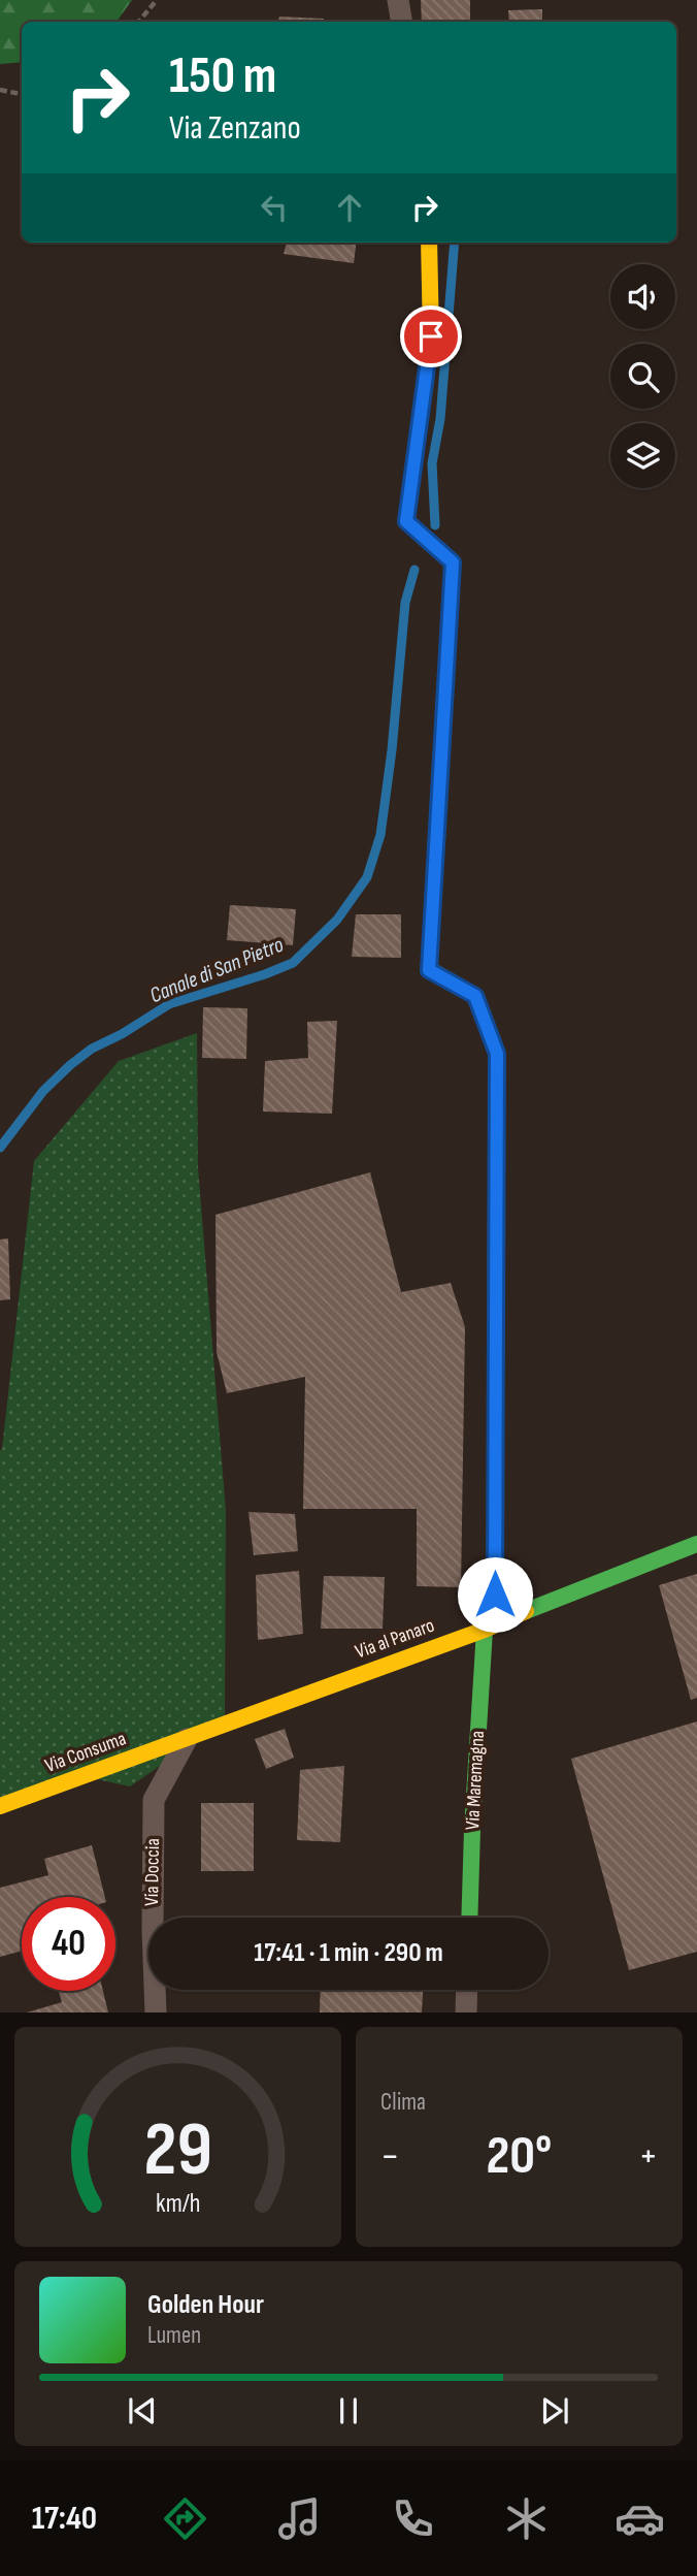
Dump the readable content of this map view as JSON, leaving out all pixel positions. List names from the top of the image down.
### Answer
{
  "streets": {
    "street": [
      "Via al Panaro",
      "Via Consuma",
      "Via Maremagna",
      "Via Doccia"
    ]
  },
  "crossings": [
    ["Via al Panaro", "Via Consuma"],
    ["Via al Panaro", "Via Maremagna"],
    ["Via al Panaro", "Via Doccia"],
    ["Via Consuma", "Via Doccia"]
  ],
  "water": ["Canale di San Pietro"],
  "page": {
    "turn": ["150 m", "Via Zenzano"],
    "limit": "40",
    "trip": "17:41 · 1 min · 290 m",
    "tile": "Clima",
    "heat": ["−", "20°", "+"],
    "song": ["Golden Hour", "Lumen"],
    "tabs": "17:40",
    "gauge": ["29", "km/h"]
  }
}
